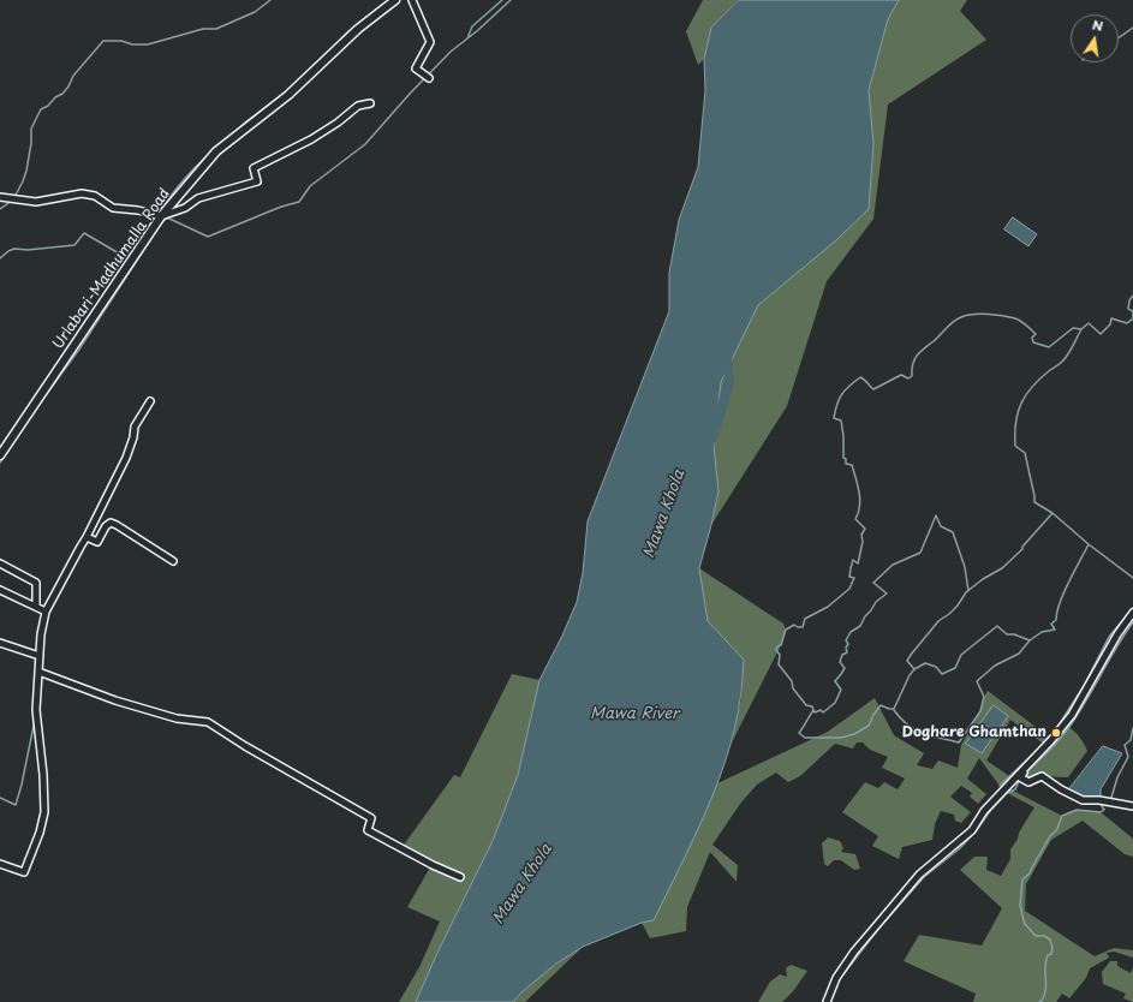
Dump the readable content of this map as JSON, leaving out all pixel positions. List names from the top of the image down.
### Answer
{
  "streets": {
    "main road": ["Urlabari-Madhumalla Road"]
  },
  "water": ["Mawa Khola", "Mawa River"],
  "places": ["Doghare Ghamthan"],
  "north": "top"
}
